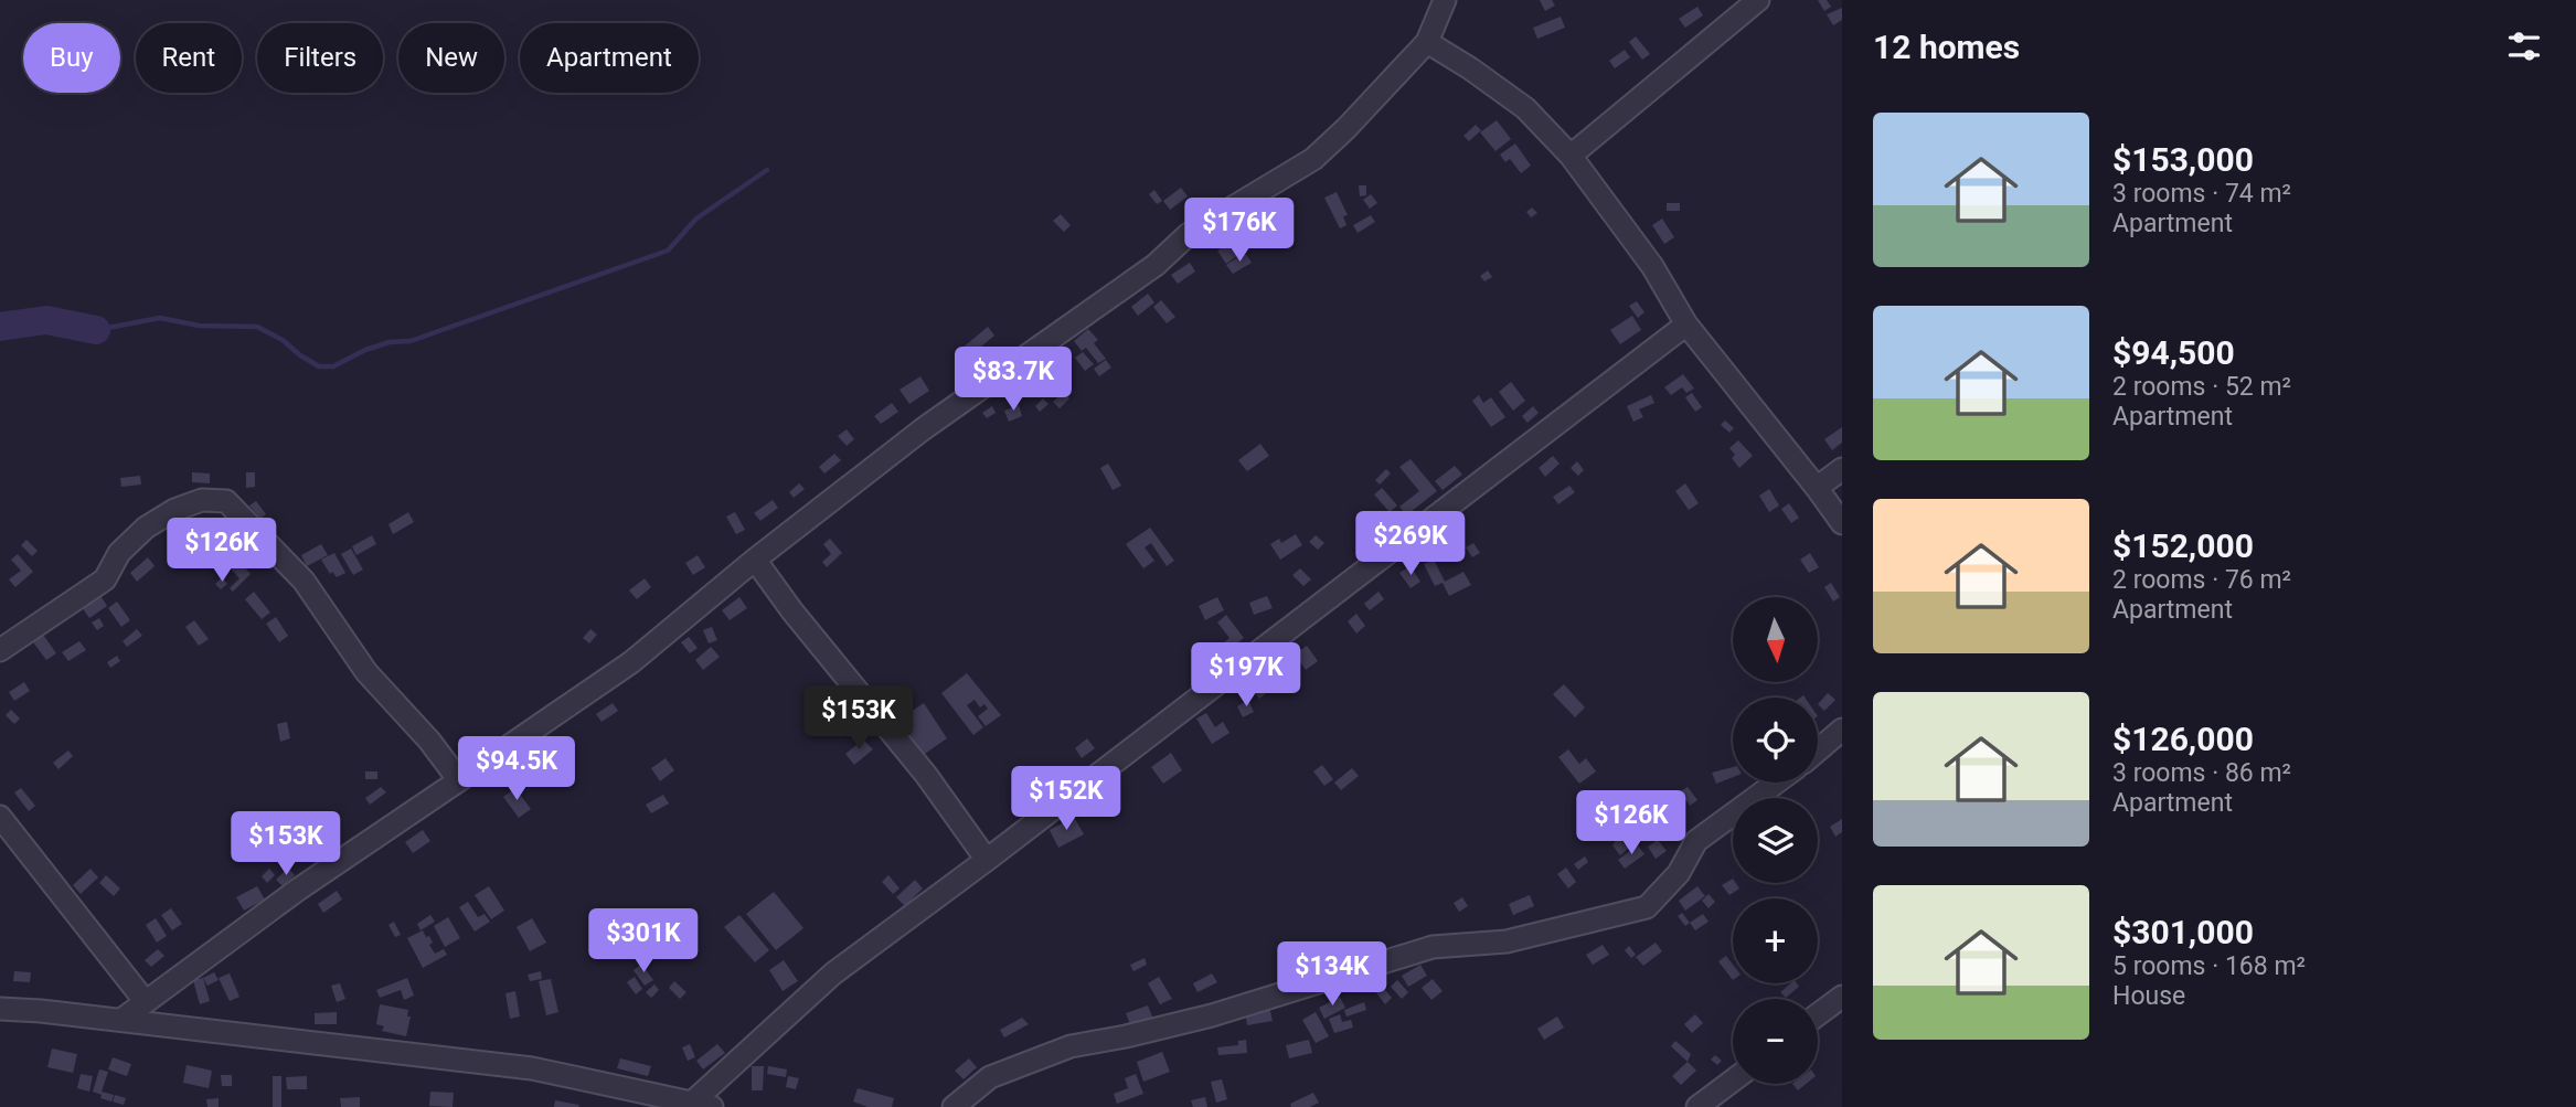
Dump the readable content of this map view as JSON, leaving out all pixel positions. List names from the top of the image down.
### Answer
{
  "north": "bottom",
  "page": {
    "heading": "12 homes",
    "chip": [
      "Buy",
      "Rent",
      "Filters",
      "New",
      "Apartment"
    ],
    "list": [
      {
        "name": "$153,000",
        "note": "3 rooms · 74 m² · Apartment"
      },
      {
        "name": "$94,500",
        "note": "2 rooms · 52 m² · Apartment"
      },
      {
        "name": "$152,000",
        "note": "2 rooms · 76 m² · Apartment"
      },
      {
        "name": "$126,000",
        "note": "3 rooms · 86 m² · Apartment"
      },
      {
        "name": "$301,000",
        "note": "5 rooms · 168 m² · House"
      }
    ],
    "price": [
      "$176K",
      "$83.7K",
      "$269K",
      "$126K",
      "$197K",
      "$153K",
      "$94.5K",
      "$152K",
      "$126K",
      "$153K",
      "$301K",
      "$134K"
    ],
    "map_buttons": ["+", "−"]
  }
}
